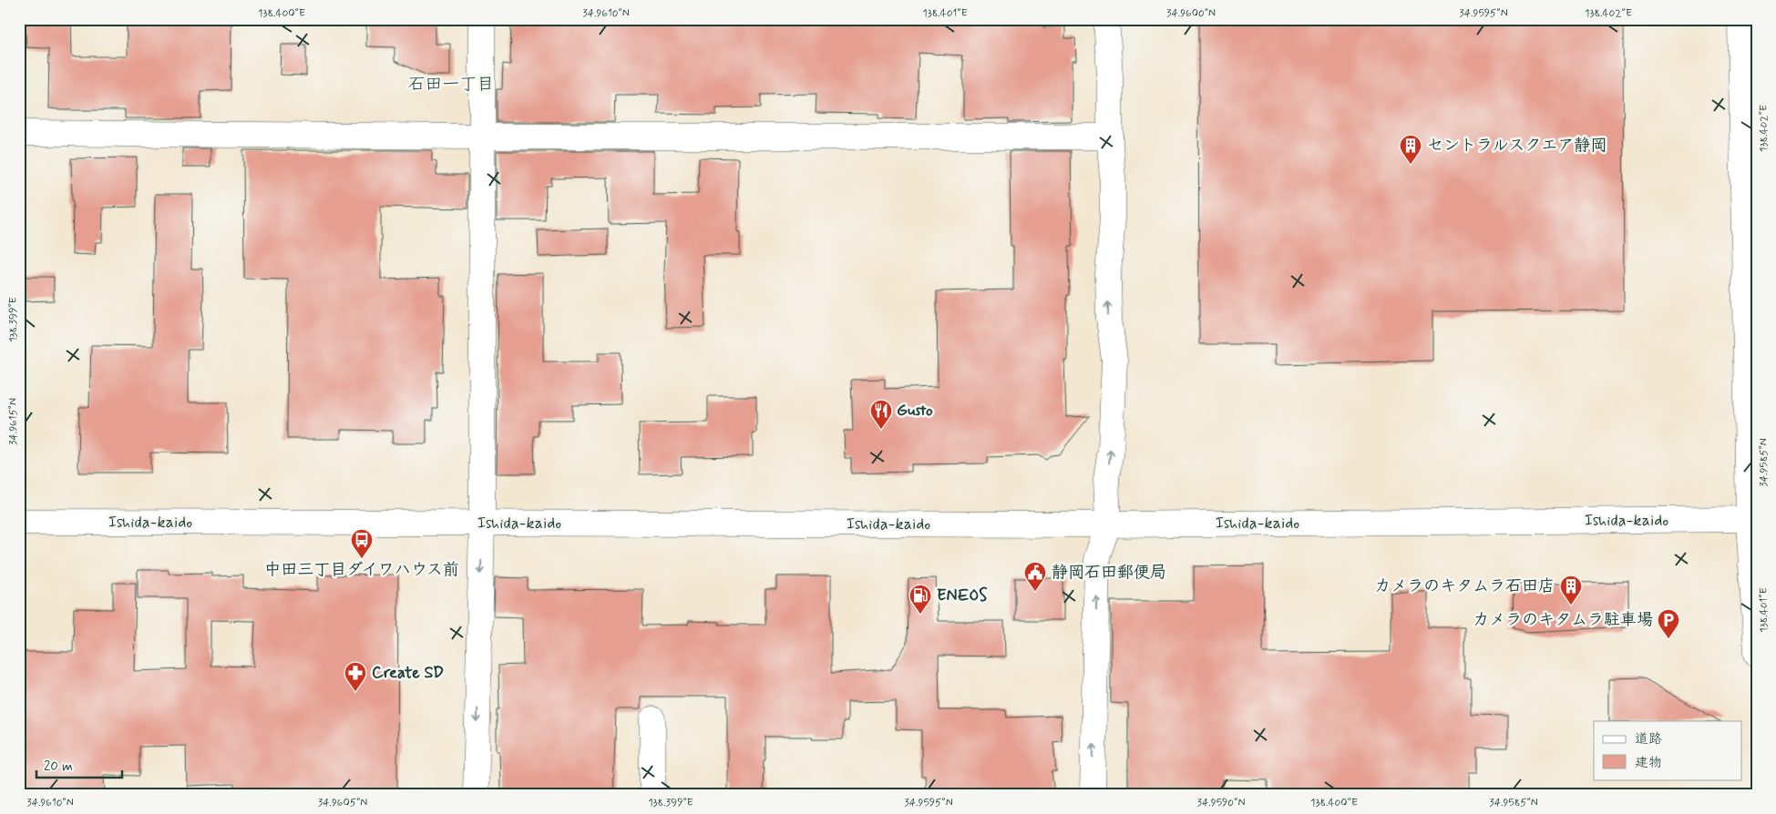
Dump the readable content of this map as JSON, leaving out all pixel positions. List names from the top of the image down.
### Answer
{
  "streets": {
    "street": ["Ishida-kaido"]
  },
  "districts": ["石田一丁目"],
  "places": {
    "building": ["セントラルスクエア静岡", "カメラのキタムラ石田店"],
    "restaurant": ["Gusto"],
    "bus stop": ["中田三丁目ダイワハウス前"],
    "public building": ["静岡石田郵便局"],
    "fuel station": ["ENEOS"],
    "parking": ["カメラのキタムラ駐車場"],
    "pharmacy": ["Create SD"]
  },
  "legend": ["道路", "建物"],
  "scale_bar": "20 m",
  "coordinates": [
    "138.400°E",
    "34.9610°N",
    "138.401°E",
    "34.9600°N",
    "34.9595°N",
    "138.402°E",
    "138.399°E",
    "34.9615°N",
    "34.9585°N",
    "34.9605°N",
    "34.9590°N"
  ]
}
